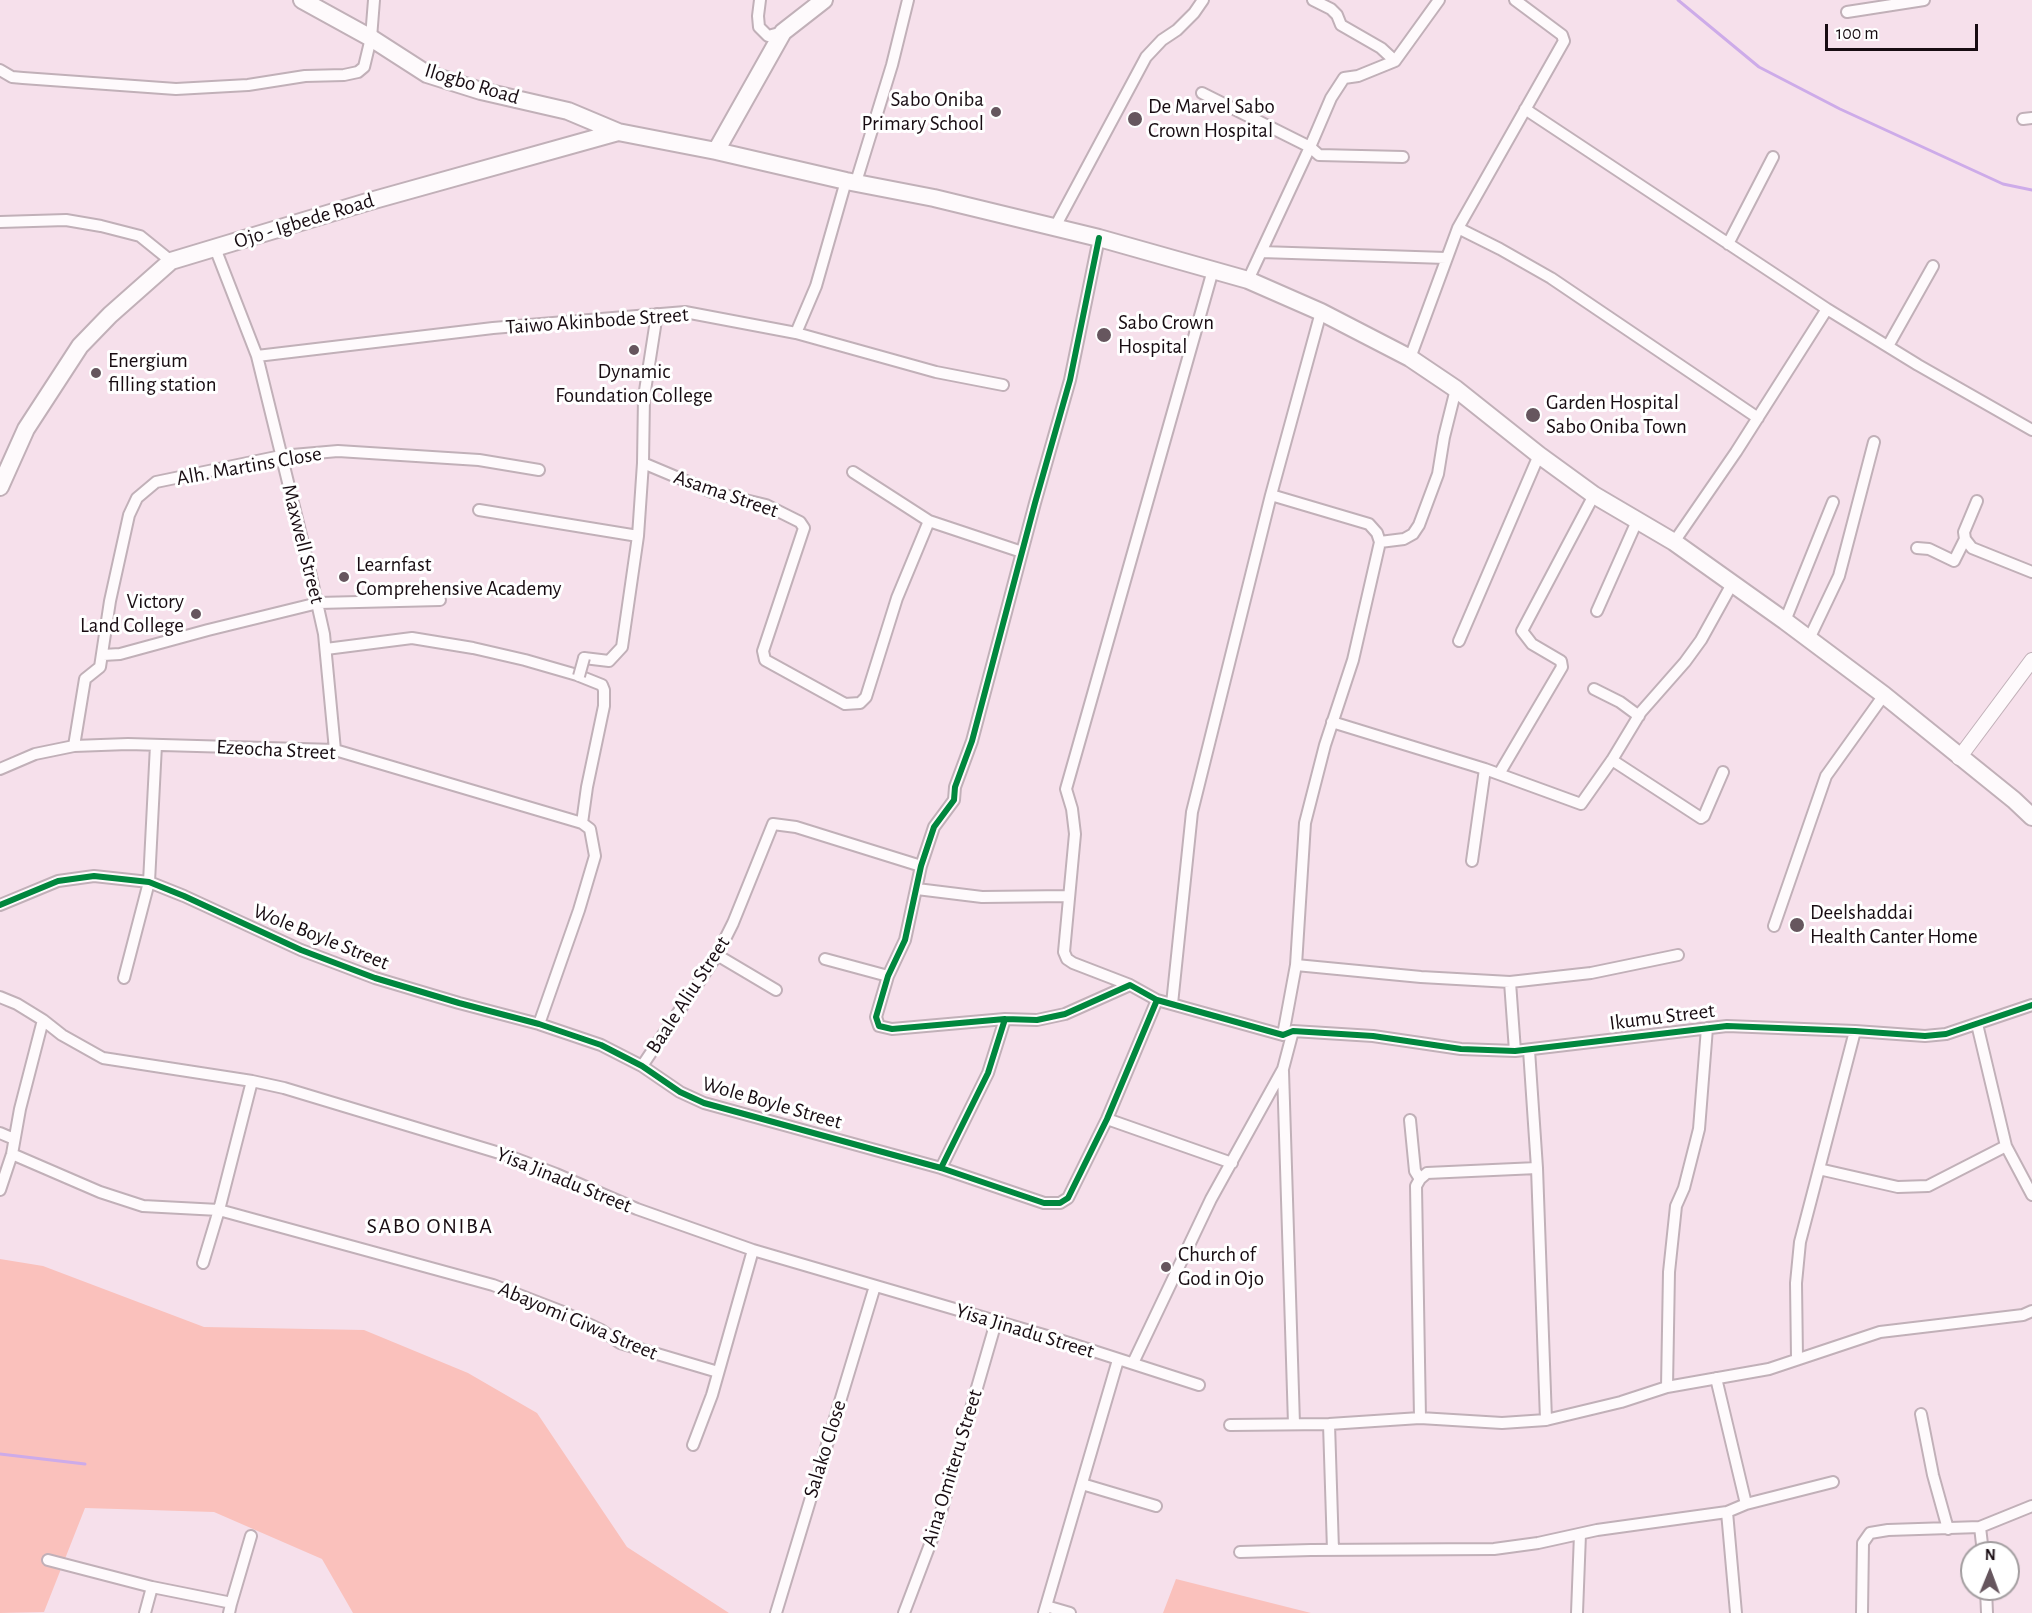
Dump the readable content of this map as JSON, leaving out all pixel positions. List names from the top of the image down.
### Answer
{
  "streets": {
    "main road": ["Ilogbo Road", "Ojo - Igbede Road"],
    "street": [
      "Taiwo Akinbode Street",
      "Alh. Martins Close",
      "Asama Street",
      "Maxwell Street",
      "Ezeocha Street",
      "Wole Boyle Street",
      "Baale Aliu Street",
      "Ikumu Street",
      "Yisa Jinadu Street",
      "Abayomi Giwa Street",
      "Salako Close",
      "Aina Omiteru Street"
    ]
  },
  "crossings": [
    ["Ilogbo Road", "Ojo - Igbede Road"],
    ["Ojo - Igbede Road", "Maxwell Street"],
    ["Taiwo Akinbode Street", "Maxwell Street"],
    ["Alh. Martins Close", "Maxwell Street"],
    ["Alh. Martins Close", "Ezeocha Street"],
    ["Maxwell Street", "Ezeocha Street"],
    ["Wole Boyle Street", "Baale Aliu Street"],
    ["Wole Boyle Street", "Ikumu Street"],
    ["Yisa Jinadu Street", "Salako Close"],
    ["Yisa Jinadu Street", "Aina Omiteru Street"]
  ],
  "districts": ["SABO ONIBA"],
  "places": [
    "Sabo Oniba Primary School",
    "De Marvel Sabo Crown Hospital",
    "Sabo Crown Hospital",
    "Dynamic Foundation College",
    "Energium filling station",
    "Garden Hospital Sabo Oniba Town",
    "Learnfast Comprehensive Academy",
    "Victory Land College",
    "Deelshaddai Health Canter Home",
    "Church of God in Ojo"
  ],
  "scale_bar": "100 m",
  "north": "top"
}
